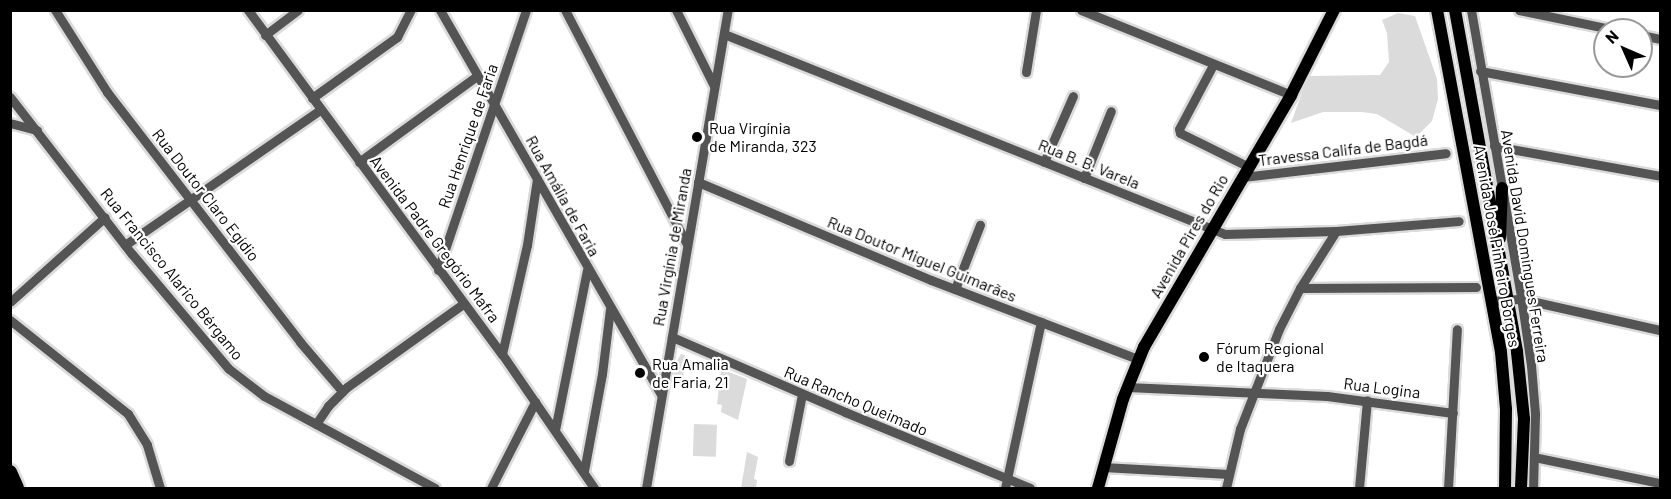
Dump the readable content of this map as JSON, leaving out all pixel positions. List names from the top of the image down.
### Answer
{
  "streets": {
    "main road": ["Avenida Pires do Rio", "Avenida José Pinheiro Borges"],
    "street": [
      "Rua Henrique de Faria",
      "Travessa Califa de Bagdá",
      "Rua B. B. Varela",
      "Rua Doutor Claro Egídio",
      "Rua Amália de Faria",
      "Avenida Padre Gregório Mafra",
      "Avenida David Domingues Ferreira",
      "Rua Virgínia de Miranda",
      "Rua Doutor Miguel Guimarães",
      "Rua Francisco Alarico Bérgamo",
      "Rua Logina",
      "Rua Rancho Queimado"
    ]
  },
  "crossings": [
    ["Rua Henrique de Faria", "Rua Amália de Faria"],
    ["Rua Henrique de Faria", "Avenida Padre Gregório Mafra"],
    ["Travessa Califa de Bagdá", "Avenida Pires do Rio"],
    ["Rua B. B. Varela", "Avenida Pires do Rio"],
    ["Rua B. B. Varela", "Rua Virgínia de Miranda"],
    ["Rua Amália de Faria", "Rua Virgínia de Miranda"],
    ["Avenida Pires do Rio", "Rua Doutor Miguel Guimarães"],
    ["Avenida Pires do Rio", "Rua Logina"],
    ["Rua Virgínia de Miranda", "Rua Doutor Miguel Guimarães"],
    ["Rua Virgínia de Miranda", "Rua Rancho Queimado"]
  ],
  "places": ["Rua Virgínia de Miranda, 323", "Fórum Regional de Itaquera", "Rua Amalia de Faria, 21"],
  "north": "top left"
}
